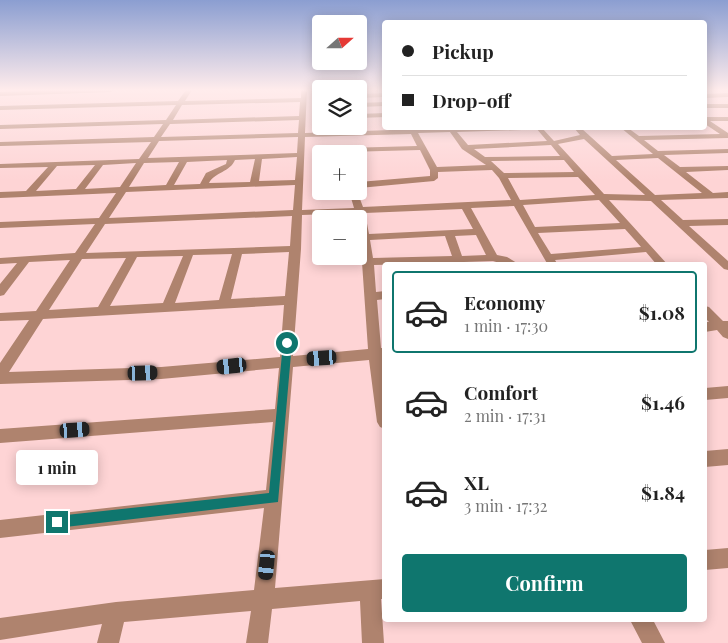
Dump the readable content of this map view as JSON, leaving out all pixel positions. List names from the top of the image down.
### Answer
{
  "north": "right",
  "page": {
    "map_buttons": ["+", "−"],
    "banner": ["Pickup", "Drop-off"],
    "list": [
      {
        "name": "Economy",
        "note": "1 min · 17:30",
        "value": "$1.08"
      },
      {
        "name": "Comfort",
        "note": "2 min · 17:31",
        "value": "$1.46"
      },
      {
        "name": "XL",
        "note": "3 min · 17:32",
        "value": "$1.84"
      }
    ],
    "bubble": "1 min",
    "buttons": "Confirm"
  }
}
